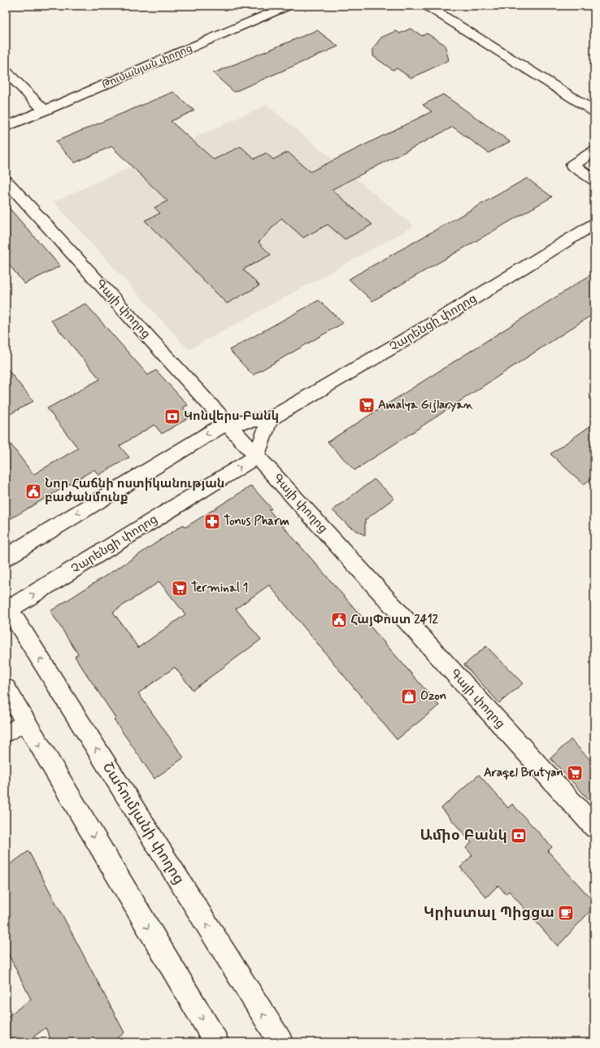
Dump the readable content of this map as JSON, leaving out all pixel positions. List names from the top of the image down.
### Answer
{
  "streets": {
    "street": [
      "Թումանյան փողոց",
      "Գայի փողոց",
      "Չարենցի փողոց",
      "Շահումյանի փողոց"
    ]
  },
  "crossings": [
    ["Գայի փողոց", "Չարենցի փողոց"],
    ["Չարենցի փողոց", "Շահումյանի փողոց"]
  ],
  "places": {
    "supermarket": ["Amalya Gijlaryan", "Terminal 1", "Araqel Brutyan"],
    "bank": ["Կոնվերս Բանկ", "Ամիօ Բանկ"],
    "public building": ["Նոր Հաճնի ոստիկանության բաժանմունք", "ՀայՓոստ 2412"],
    "pharmacy": ["Tonus Pharm"],
    "shop": ["Ozon"],
    "cafe": ["Կրիստալ Պիցցա"]
  }
}
